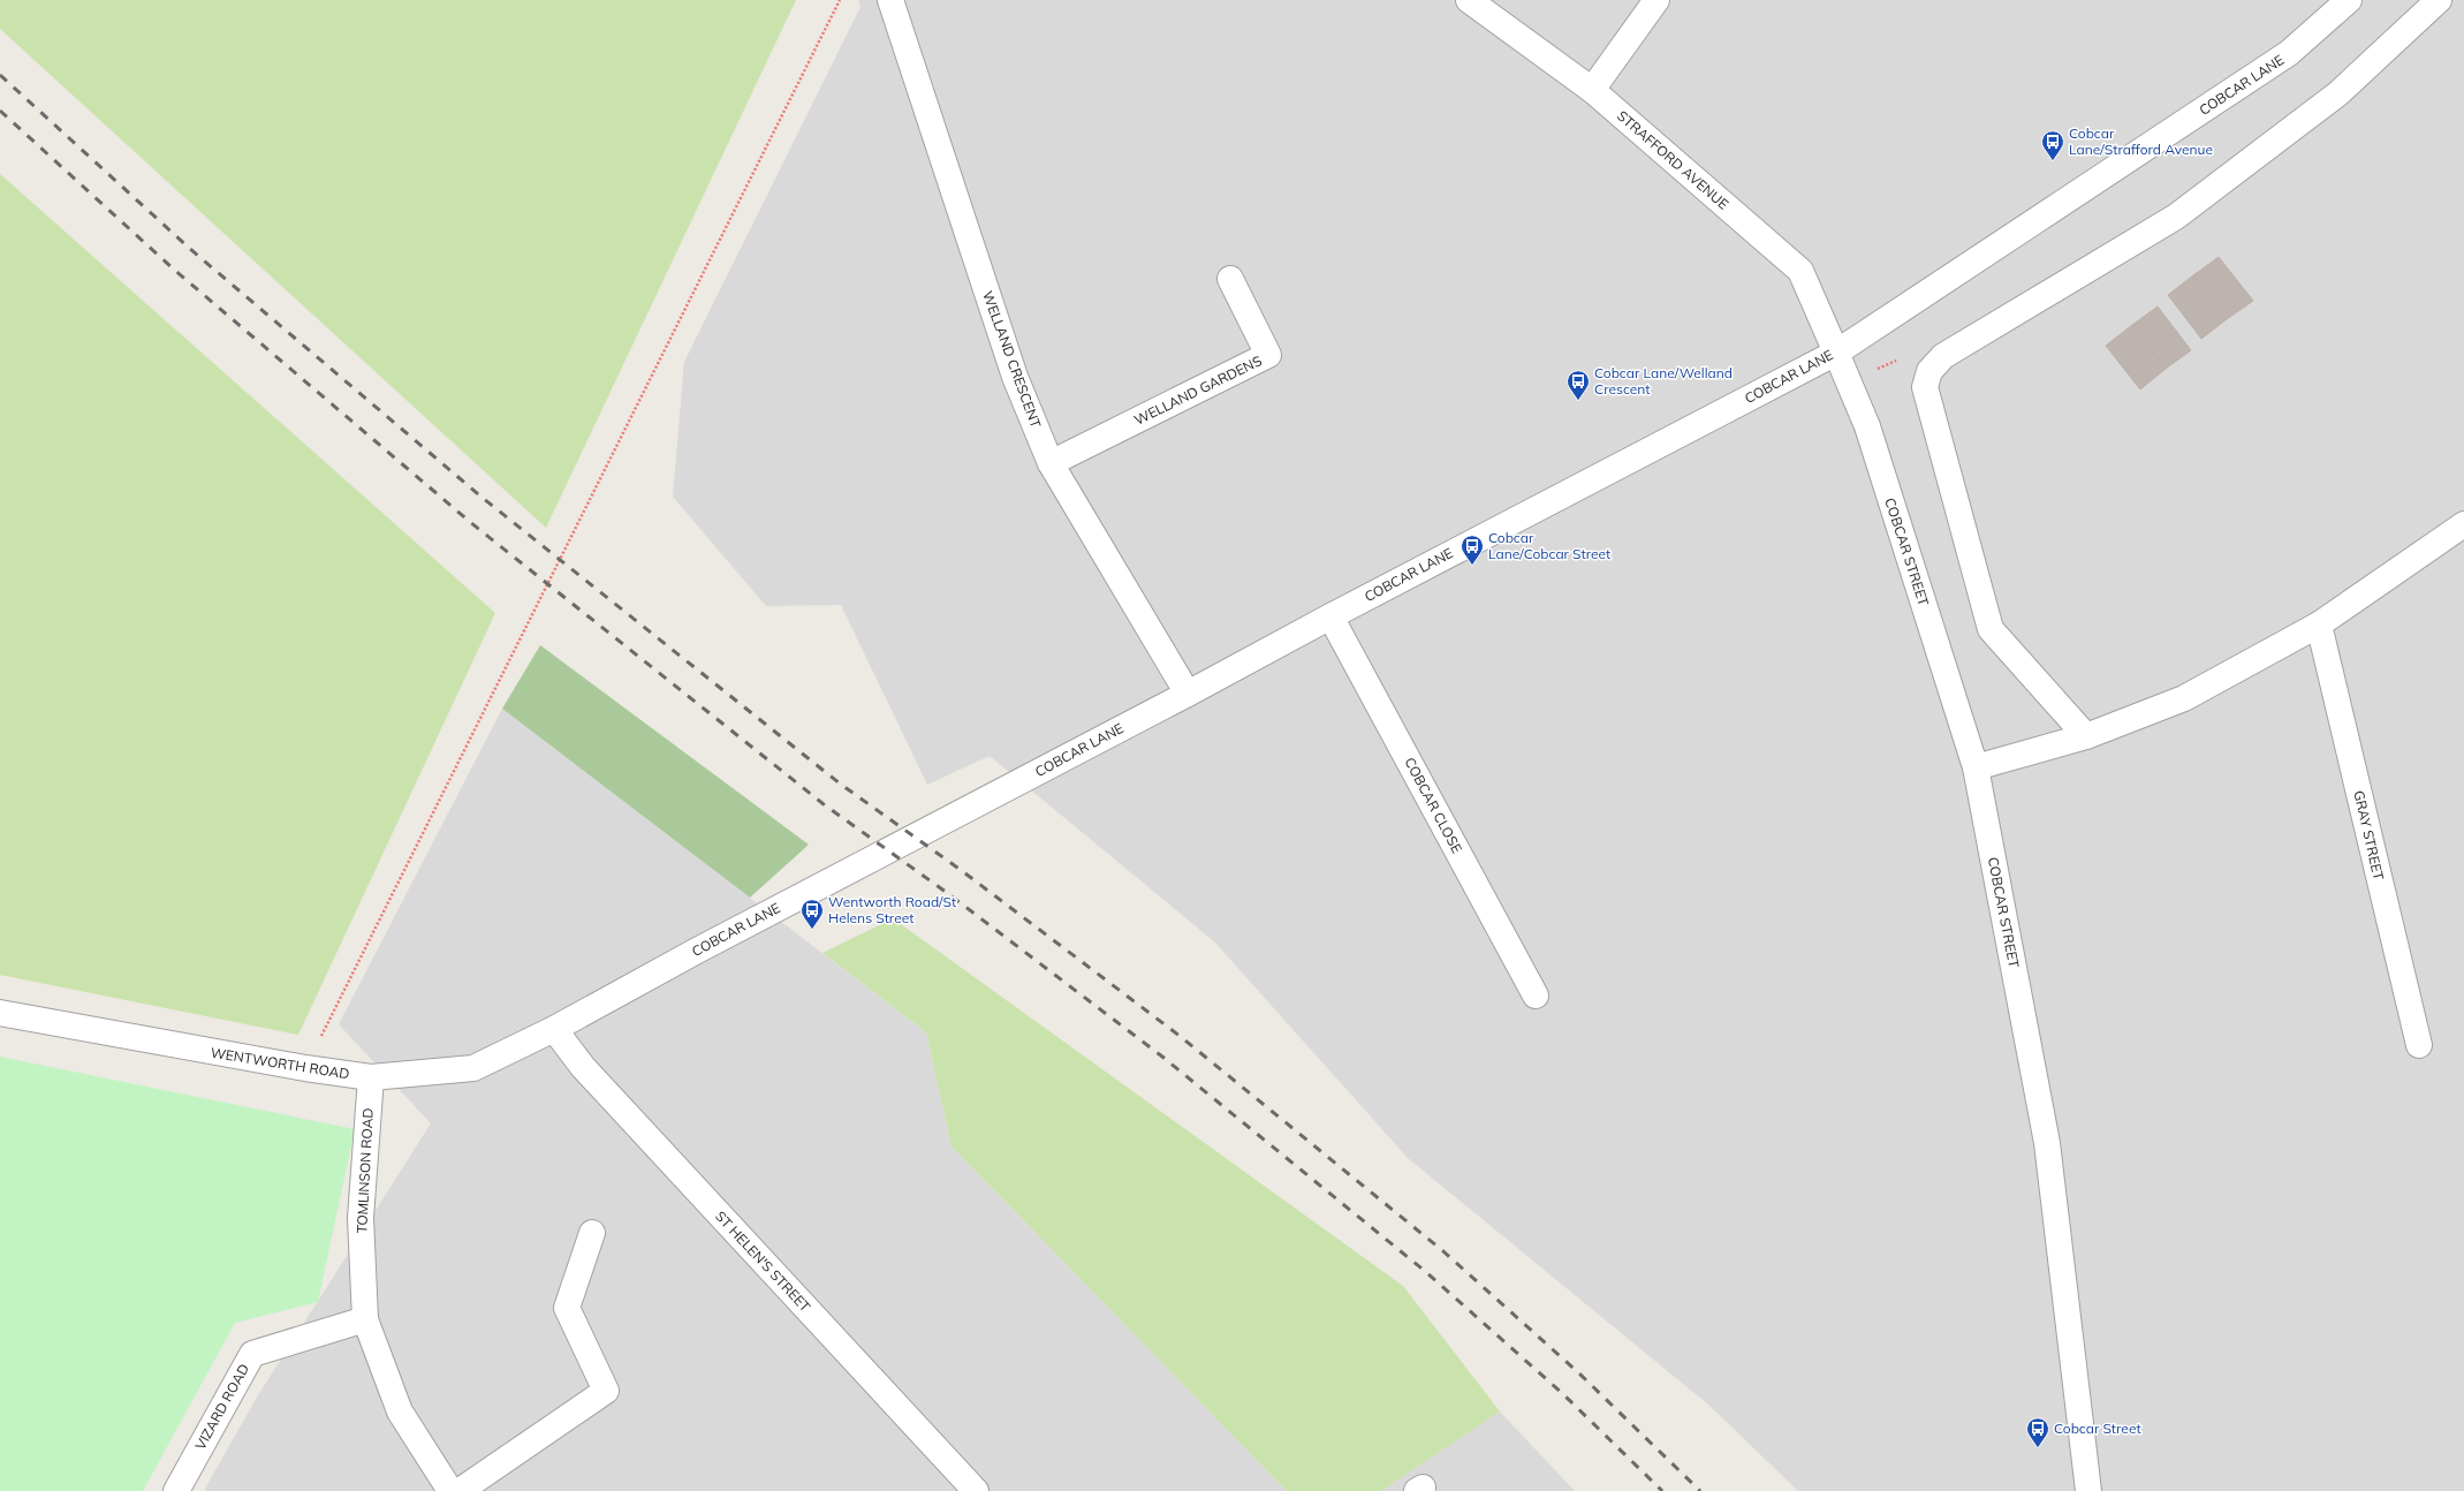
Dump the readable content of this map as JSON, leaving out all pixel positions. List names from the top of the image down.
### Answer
{
  "streets": {
    "street": [
      "COBCAR LANE",
      "STRAFFORD AVENUE",
      "WELLAND CRESCENT",
      "WELLAND GARDENS",
      "COBCAR STREET",
      "COBCAR CLOSE",
      "GRAY STREET",
      "WENTWORTH ROAD",
      "TOMLINSON ROAD",
      "ST HELEN'S STREET",
      "VIZARD ROAD"
    ]
  },
  "crossings": [
    ["COBCAR LANE", "STRAFFORD AVENUE"],
    ["COBCAR LANE", "WELLAND CRESCENT"],
    ["COBCAR LANE", "COBCAR STREET"],
    ["COBCAR LANE", "COBCAR CLOSE"],
    ["COBCAR LANE", "WENTWORTH ROAD"],
    ["COBCAR LANE", "ST HELEN'S STREET"],
    ["STRAFFORD AVENUE", "COBCAR STREET"],
    ["WELLAND CRESCENT", "WELLAND GARDENS"],
    ["WENTWORTH ROAD", "TOMLINSON ROAD"],
    ["WENTWORTH ROAD", "ST HELEN'S STREET"],
    ["TOMLINSON ROAD", "VIZARD ROAD"]
  ],
  "places": {
    "bus stop": [
      "Cobcar Lane/Strafford Avenue",
      "Cobcar Lane/Welland Crescent",
      "Cobcar Lane/Cobcar Street",
      "Wentworth Road/St Helens Street",
      "Cobcar Street"
    ]
  }
}
